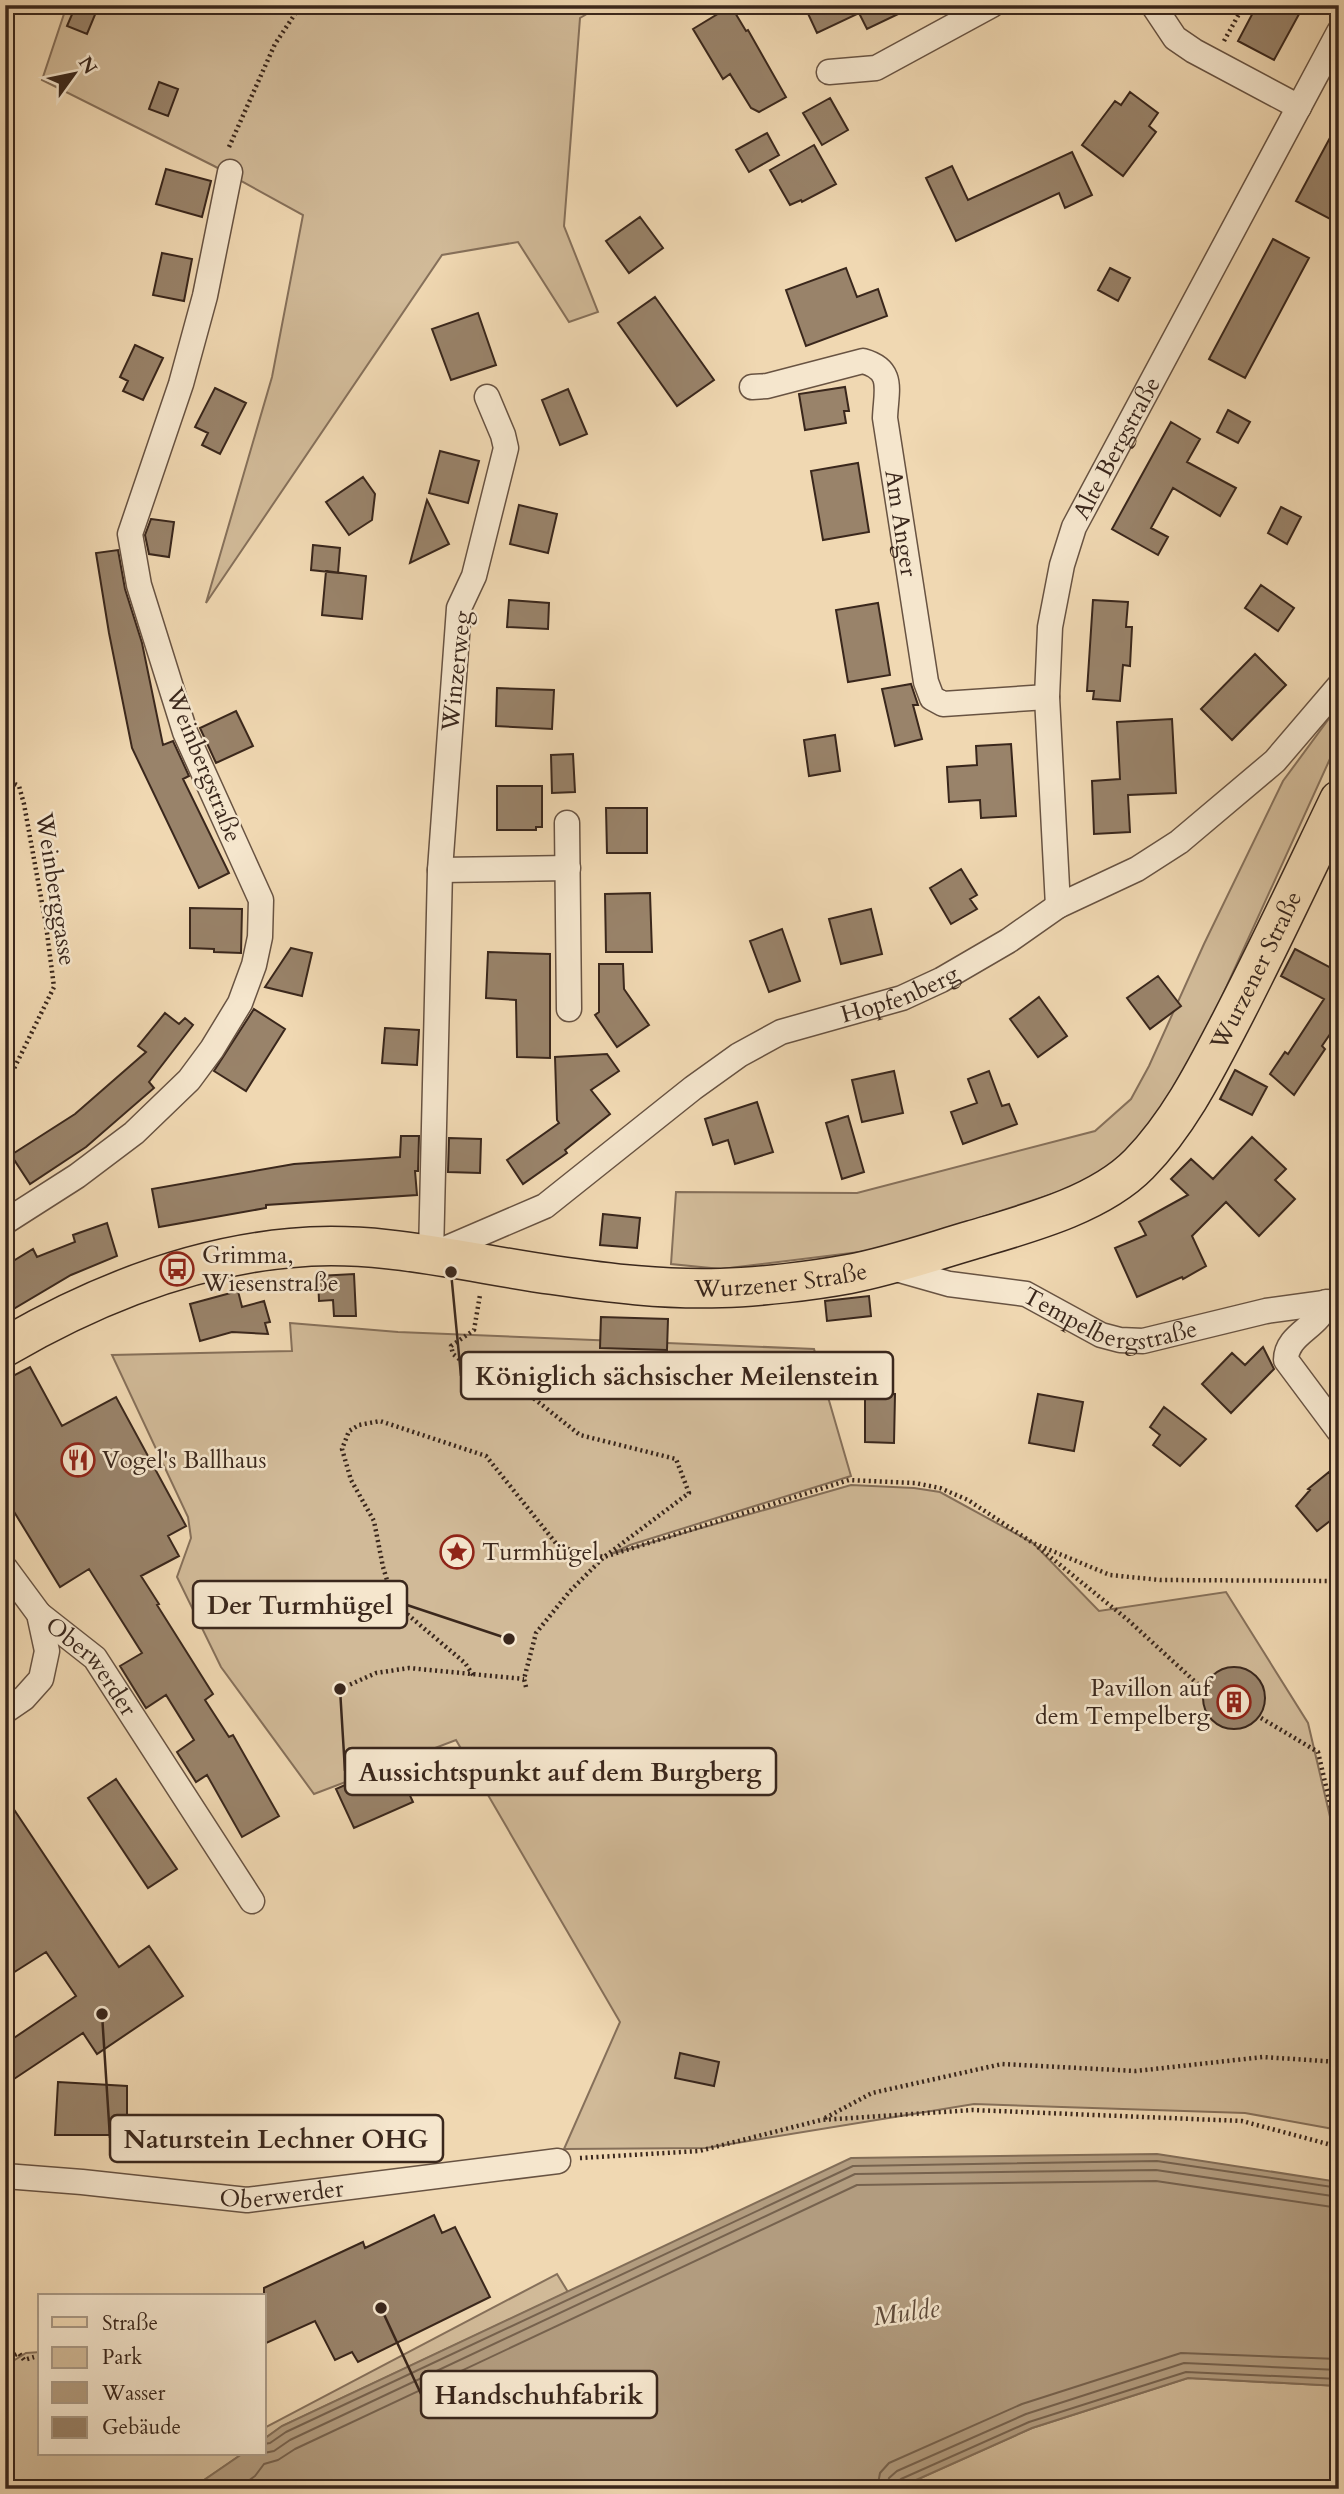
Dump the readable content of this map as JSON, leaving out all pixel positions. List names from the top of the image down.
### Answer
{
  "streets": {
    "main road": ["Wurzener Straße"],
    "street": [
      "Alte Bergstraße",
      "Am Anger",
      "Winzerweg",
      "Weinbergstraße",
      "Hopfenberg",
      "Tempelbergstraße",
      "Oberwerder"
    ],
    "path": ["Weinberggasse"]
  },
  "crossings": [
    ["Alte Bergstraße", "Am Anger"],
    ["Alte Bergstraße", "Hopfenberg"],
    ["Winzerweg", "Wurzener Straße"],
    ["Winzerweg", "Hopfenberg"],
    ["Wurzener Straße", "Hopfenberg"],
    ["Wurzener Straße", "Tempelbergstraße"]
  ],
  "water": ["Mulde"],
  "places": {
    "bus stop": ["Grimma, Wiesenstraße"],
    "other": [
      "Königlich sächsischer Meilenstein",
      "Der Turmhügel",
      "Aussichtspunkt auf dem Burgberg",
      "Naturstein Lechner OHG",
      "Handschuhfabrik"
    ],
    "restaurant": ["Vogel's Ballhaus"],
    "place": ["Turmhügel"],
    "building": ["Pavillon auf dem Tempelberg"]
  },
  "legend": [
    "Straße",
    "Park",
    "Wasser",
    "Gebäude"
  ],
  "north": "top right"
}
